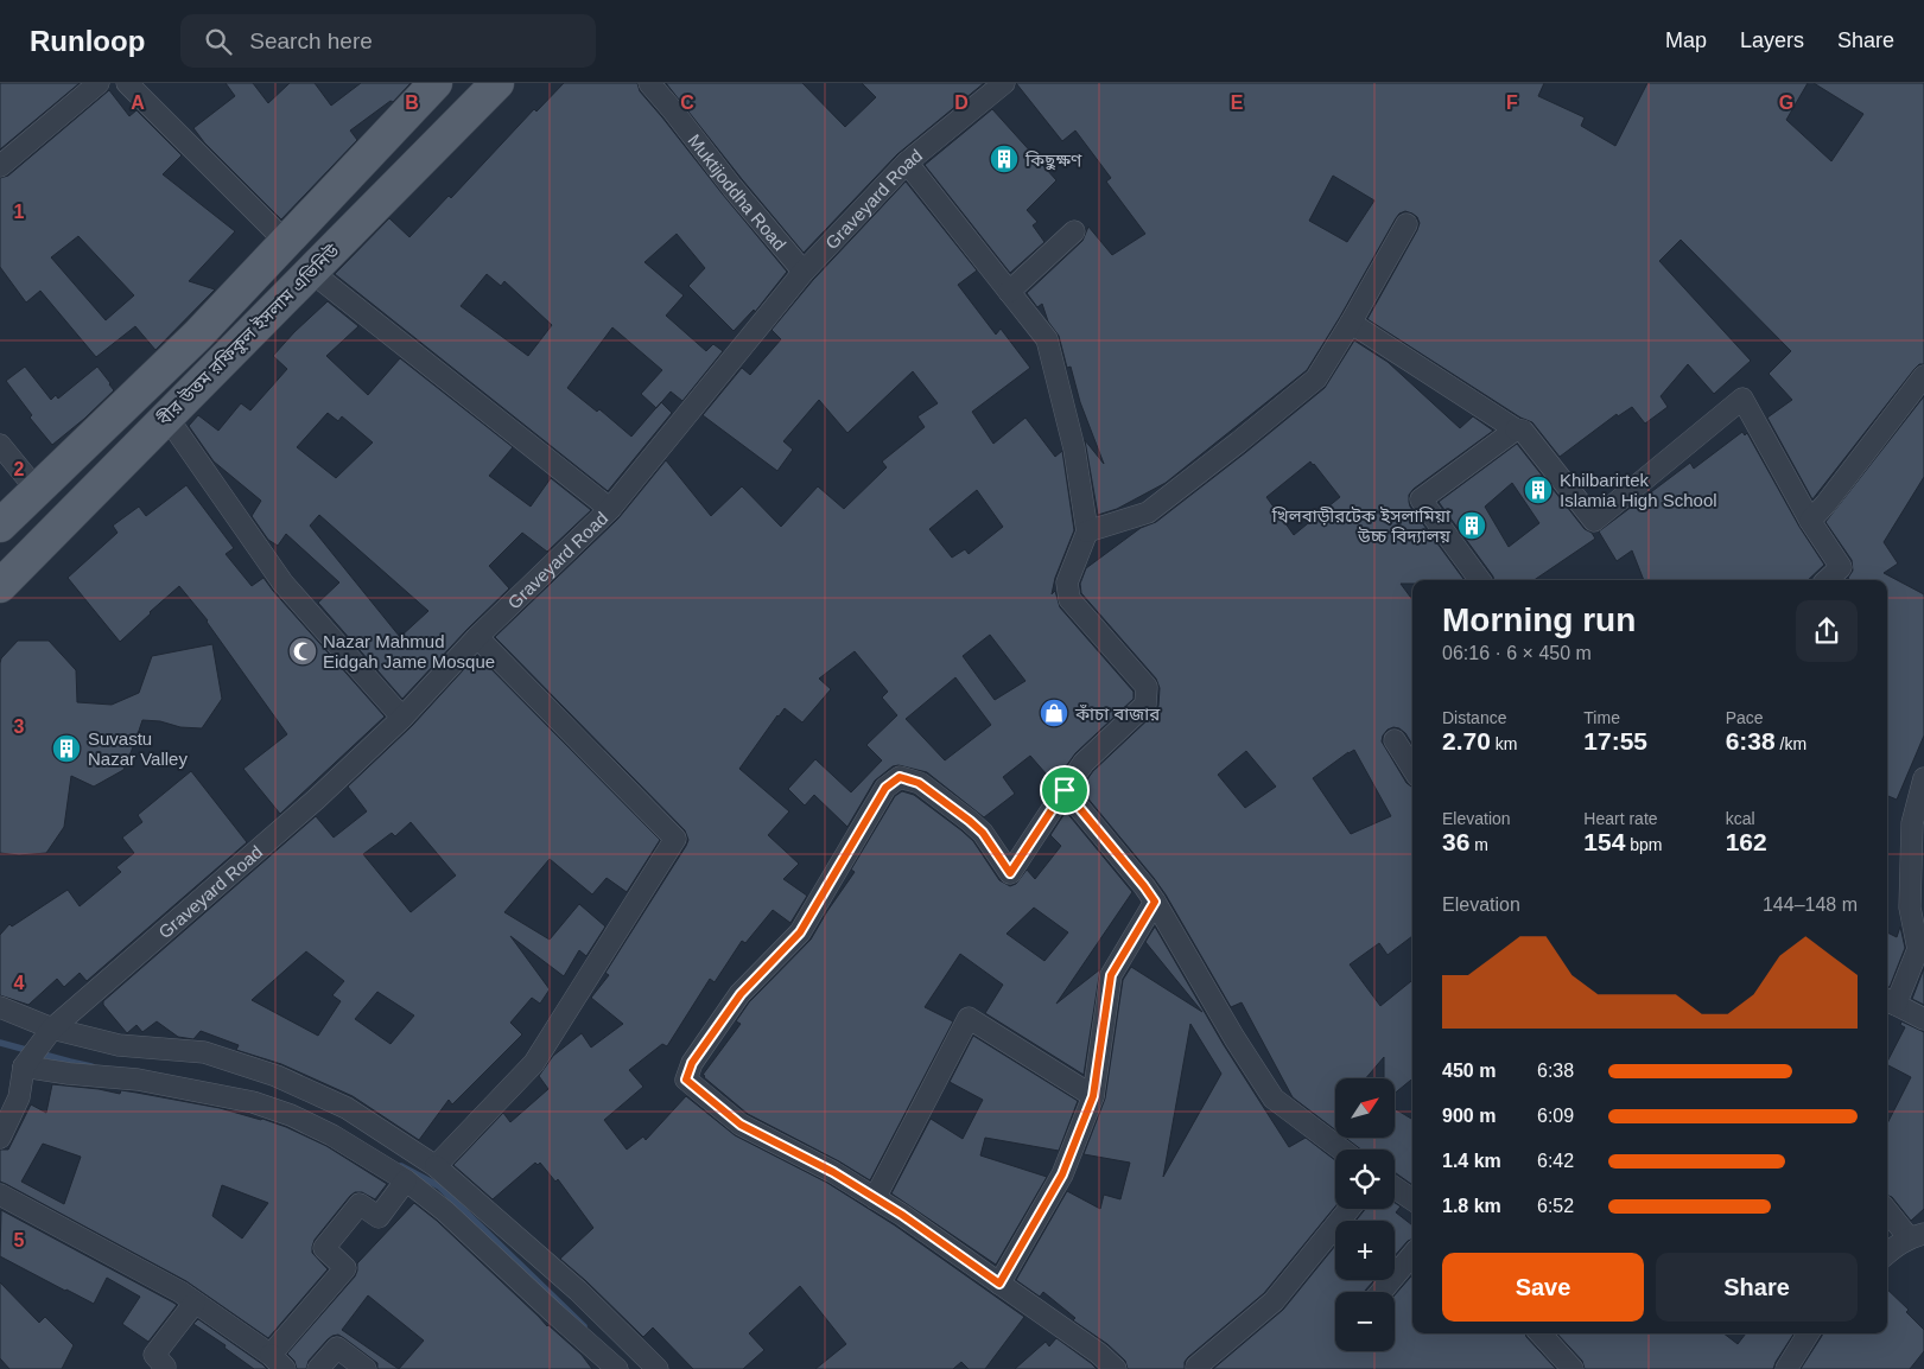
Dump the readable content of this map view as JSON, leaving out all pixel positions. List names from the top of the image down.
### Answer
{
  "streets": {
    "main road": ["বীর উত্তম রফিকুল ইসলাম এভিনিউ"],
    "street": ["Muktijoddha Road", "Graveyard Road"]
  },
  "crossings": [
    ["Muktijoddha Road", "Graveyard Road"]
  ],
  "places": {
    "building": [
      "কিছুক্ষণ",
      "Khilbarirtek Islamia High School",
      "খিলবাড়ীরটেক ইসলামিয়া উচ্চ বিদ্যালয়",
      "Suvastu Nazar Valley"
    ],
    "mosque": ["Nazar Mahmud Eidgah Jame Mosque"],
    "shop": ["কাঁচা বাজার"]
  },
  "north": "top right",
  "page": {
    "header": "Runloop",
    "search": "Search here",
    "nav": ["Map", "Layers", "Share"],
    "heading": ["Morning run", "06:16 · 6 × 450 m"],
    "stats": [
      ["Distance", "2.70 km"],
      ["Time", "17:55"],
      ["Pace", "6:38 /km"],
      ["Elevation", "36 m"],
      ["Heart rate", "154 bpm"],
      ["kcal", "162"]
    ],
    "chart": ["Elevation", "144–148 m"],
    "list": [
      {
        "name": "450 m",
        "note": "6:38"
      },
      {
        "name": "900 m",
        "note": "6:09"
      },
      {
        "name": "1.4 km",
        "note": "6:42"
      },
      {
        "name": "1.8 km",
        "note": "6:52"
      }
    ],
    "map_buttons": ["+", "−"],
    "buttons": ["Save", "Share"]
  },
  "grid": {
    "columns": [
      "A",
      "B",
      "C",
      "D",
      "E",
      "F",
      "G"
    ],
    "rows": [
      "1",
      "2",
      "3",
      "4",
      "5"
    ]
  }
}
